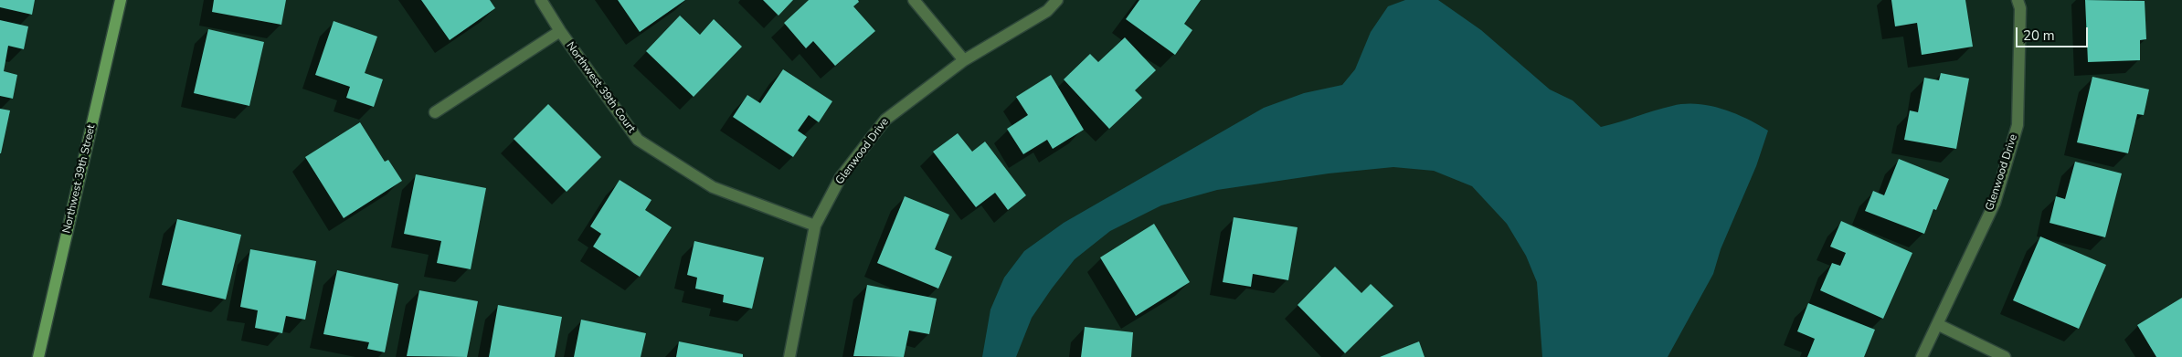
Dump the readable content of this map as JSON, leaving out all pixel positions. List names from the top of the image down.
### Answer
{
  "streets": {
    "street": ["Northwest 39th Court", "Glenwood Drive", "Northwest 39th Street"]
  },
  "crossings": [
    ["Northwest 39th Court", "Glenwood Drive"]
  ],
  "scale_bar": "20 m"
}
